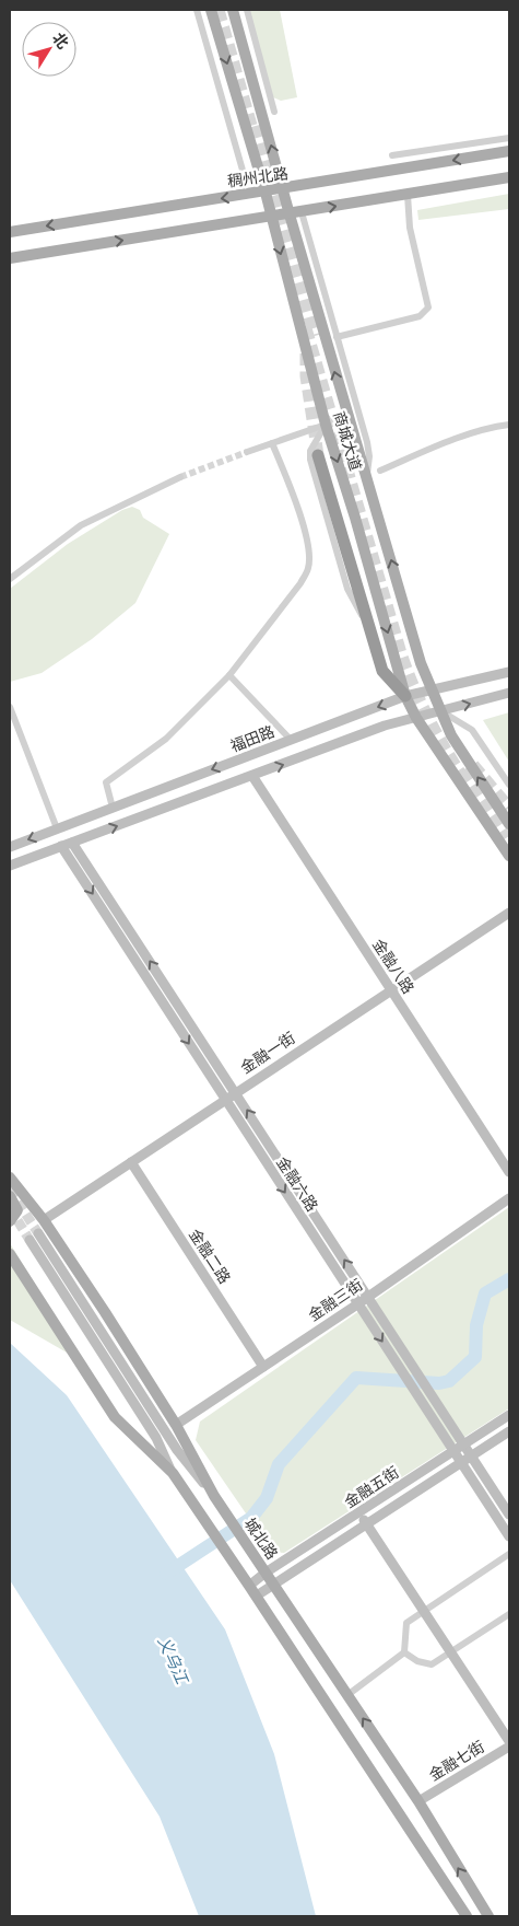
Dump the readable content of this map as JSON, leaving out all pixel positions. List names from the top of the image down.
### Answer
{
  "streets": {
    "main road": ["稠州北路", "商城大道", "城北路"],
    "street": [
      "福田路",
      "金融八路",
      "金融一街",
      "金融六路",
      "金融二路",
      "金融三街",
      "金融五街",
      "金融七街"
    ]
  },
  "crossings": [
    ["稠州北路", "商城大道"],
    ["商城大道", "福田路"],
    ["金融八路", "金融一街"],
    ["金融一街", "金融六路"],
    ["金融一街", "金融二路"],
    ["金融一街", "城北路"],
    ["金融六路", "金融三街"],
    ["金融六路", "金融五街"],
    ["金融二路", "金融三街"],
    ["金融三街", "城北路"],
    ["金融五街", "城北路"],
    ["城北路", "金融七街"]
  ],
  "water": ["义乌江"],
  "north": "top right"
}
